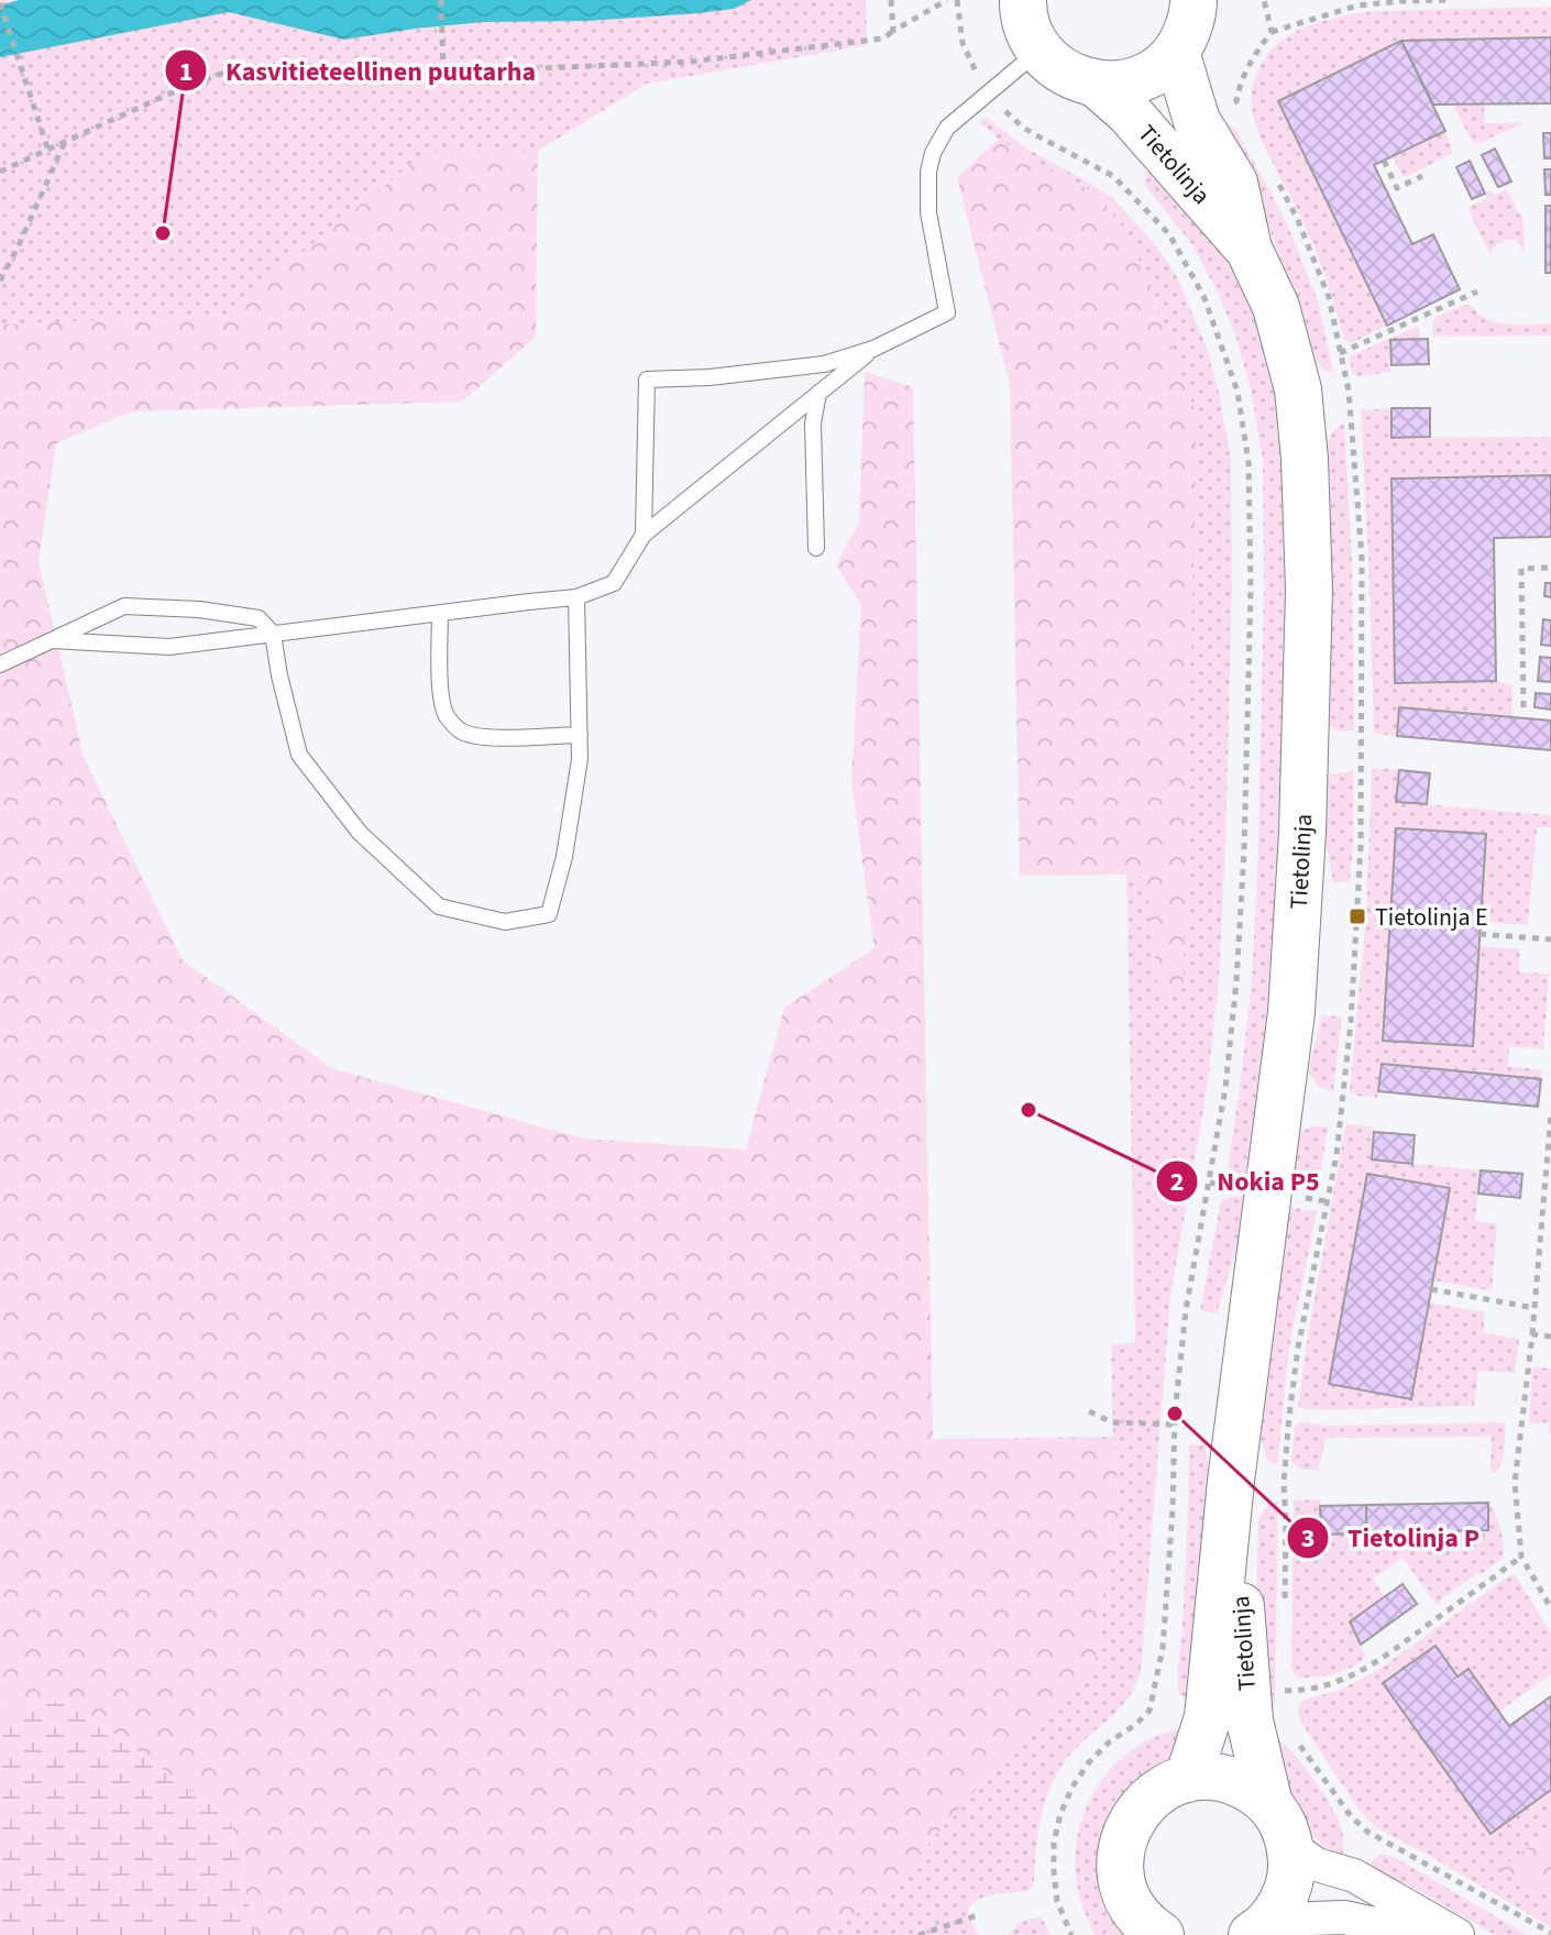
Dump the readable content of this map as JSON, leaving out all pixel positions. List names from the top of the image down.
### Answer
{
  "streets": {
    "street": ["Tietolinja"]
  },
  "places": {
    "other": ["Kasvitieteellinen puutarha", "Nokia P5", "Tietolinja P"],
    "transit": ["Tietolinja E"]
  }
}
